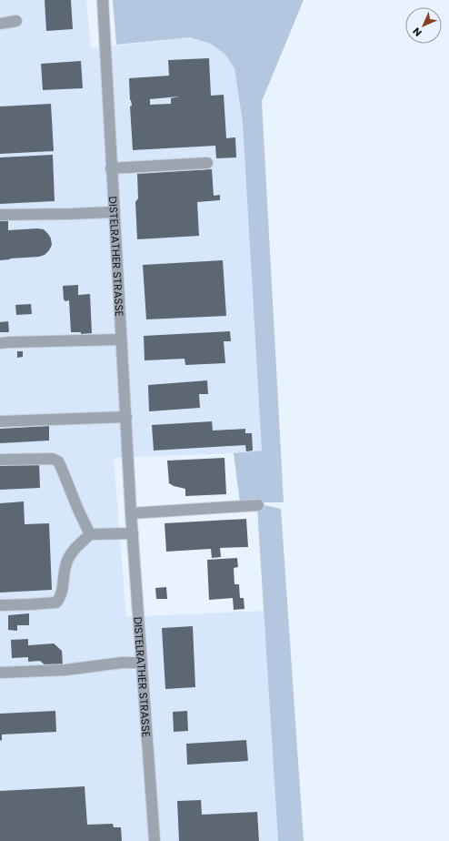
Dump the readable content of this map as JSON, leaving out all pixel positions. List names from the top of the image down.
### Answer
{
  "streets": {
    "street": ["DISTELRATHER STRASSE"]
  },
  "north": "bottom left"
}
